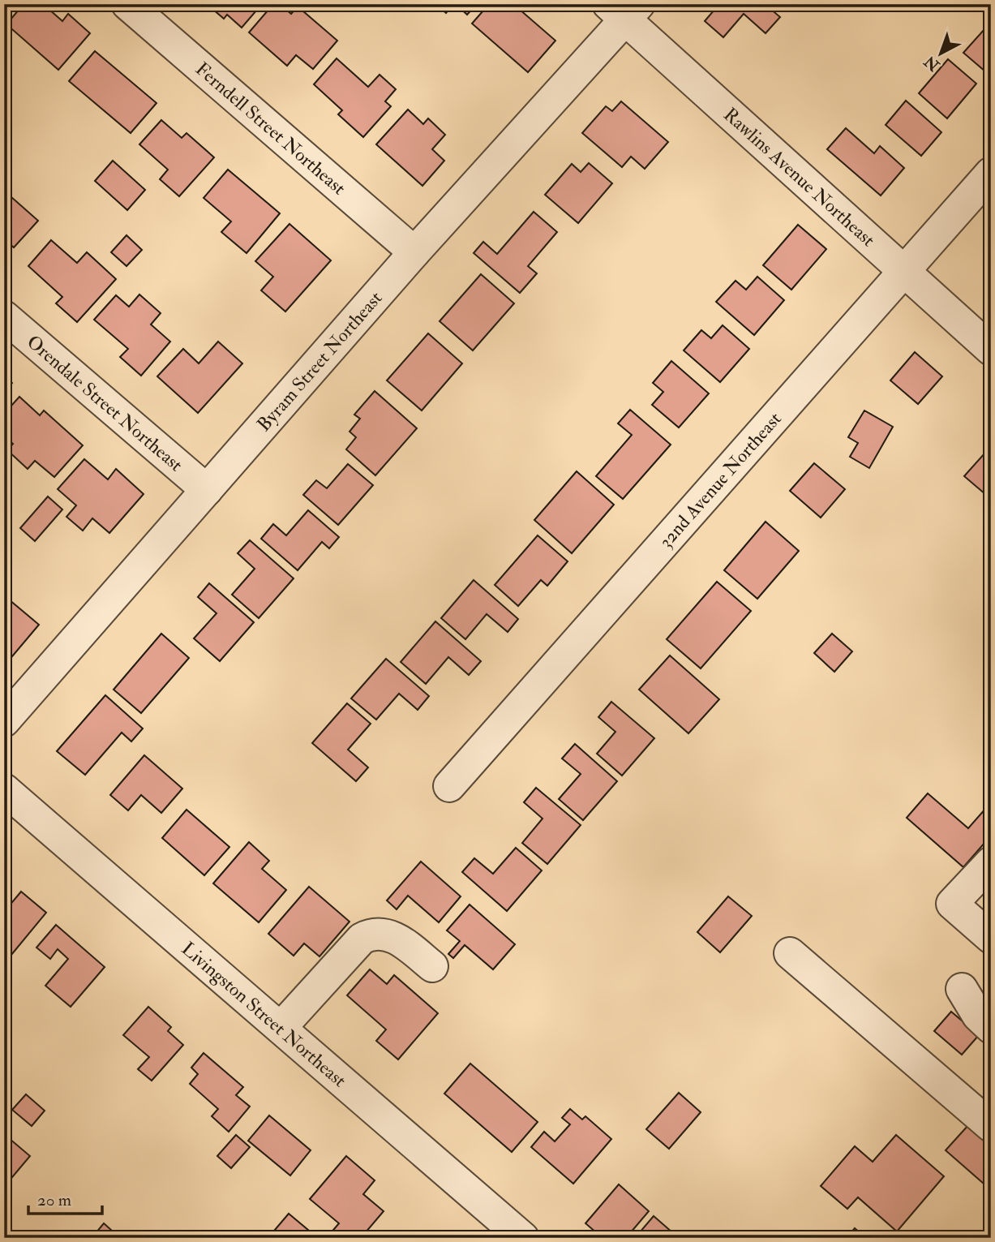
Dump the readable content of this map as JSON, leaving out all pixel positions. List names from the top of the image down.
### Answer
{
  "streets": {
    "street": [
      "Ferndell Street Northeast",
      "Rawlins Avenue Northeast",
      "Byram Street Northeast",
      "Orendale Street Northeast",
      "32nd Avenue Northeast",
      "Livingston Street Northeast"
    ]
  },
  "crossings": [
    ["Ferndell Street Northeast", "Byram Street Northeast"],
    ["Rawlins Avenue Northeast", "Byram Street Northeast"],
    ["Rawlins Avenue Northeast", "32nd Avenue Northeast"],
    ["Byram Street Northeast", "Orendale Street Northeast"]
  ],
  "scale_bar": "20 m",
  "north": "bottom left"
}
